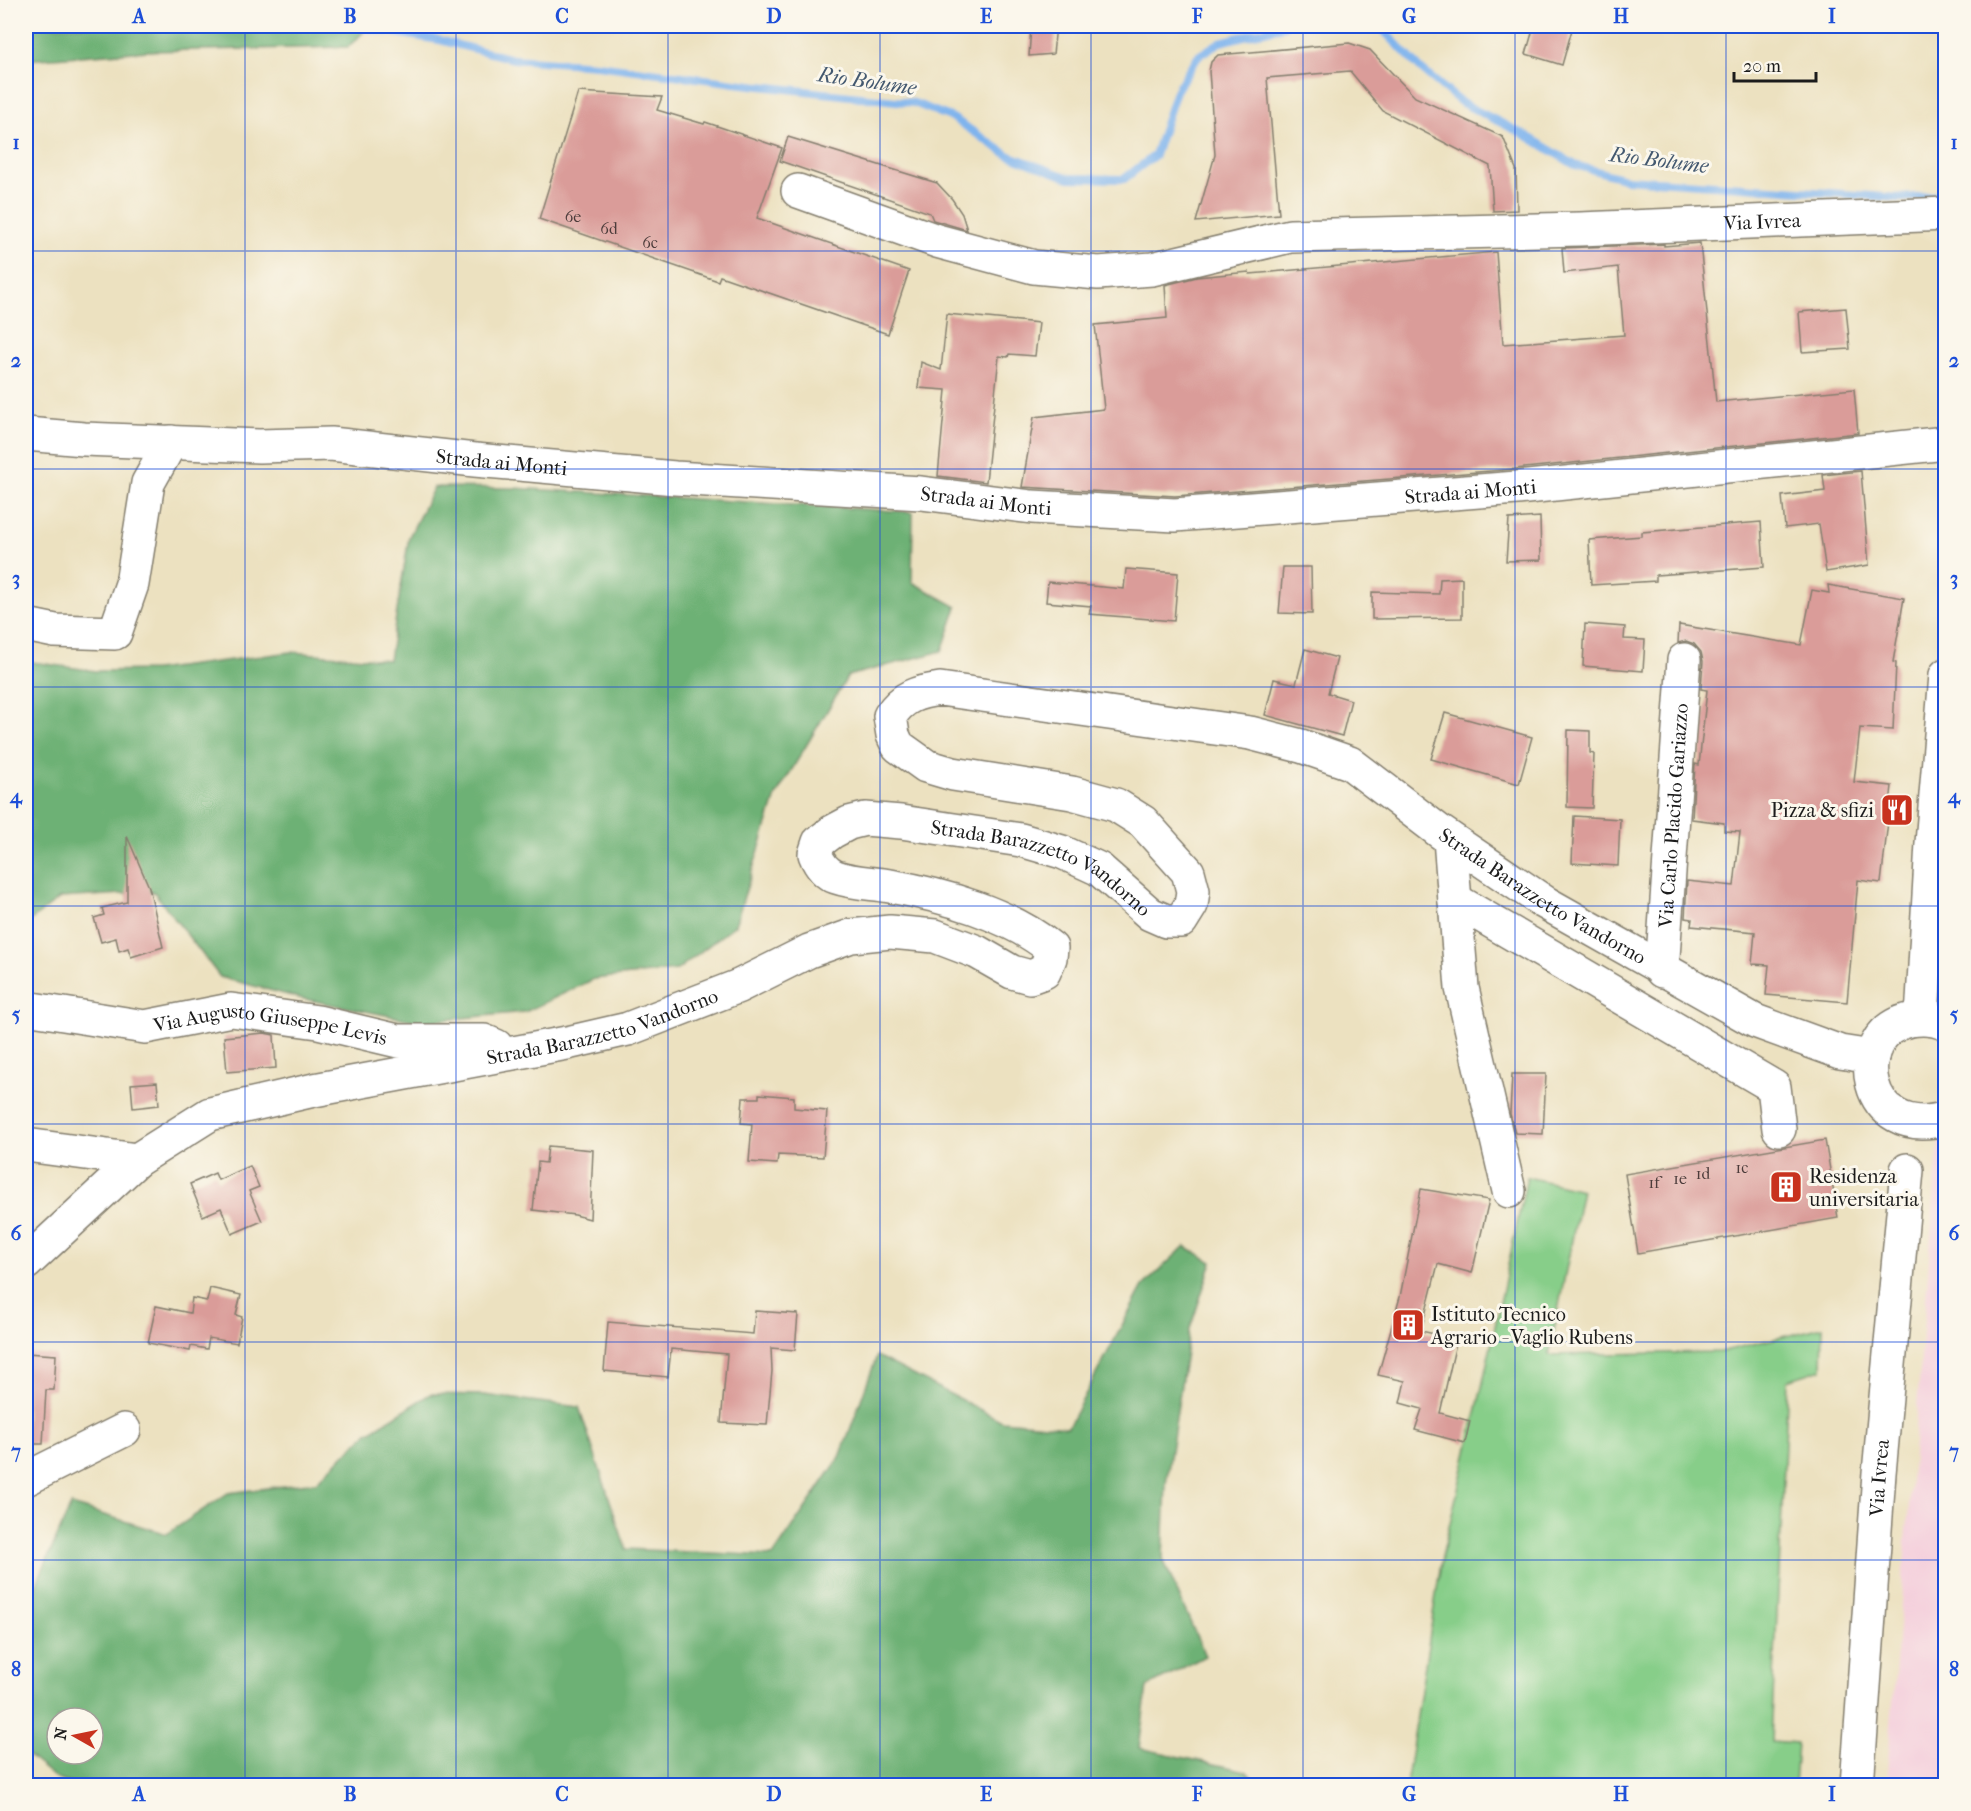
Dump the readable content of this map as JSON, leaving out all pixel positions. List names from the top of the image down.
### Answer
{
  "streets": {
    "street": [
      "Via Ivrea",
      "Strada ai Monti",
      "Via Carlo Placido Gariazzo",
      "Strada Barazzetto Vandorno",
      "Via Augusto Giuseppe Levis"
    ]
  },
  "crossings": [
    ["Via Carlo Placido Gariazzo", "Strada Barazzetto Vandorno"],
    ["Strada Barazzetto Vandorno", "Via Augusto Giuseppe Levis"]
  ],
  "water": ["Rio Bolume"],
  "places": {
    "restaurant": ["Pizza & sfizi"],
    "building": ["Residenza universitaria", "Istituto Tecnico Agrario - Vaglio Rubens"]
  },
  "house_numbers": [
    "6e",
    "6d",
    "6c",
    "1c",
    "1d",
    "1e",
    "1f"
  ],
  "scale_bar": "20 m",
  "north": "left",
  "grid": {
    "columns": [
      "A",
      "B",
      "C",
      "D",
      "E",
      "F",
      "G",
      "H",
      "I"
    ],
    "rows": [
      "1",
      "2",
      "3",
      "4",
      "5",
      "6",
      "7",
      "8"
    ]
  }
}
